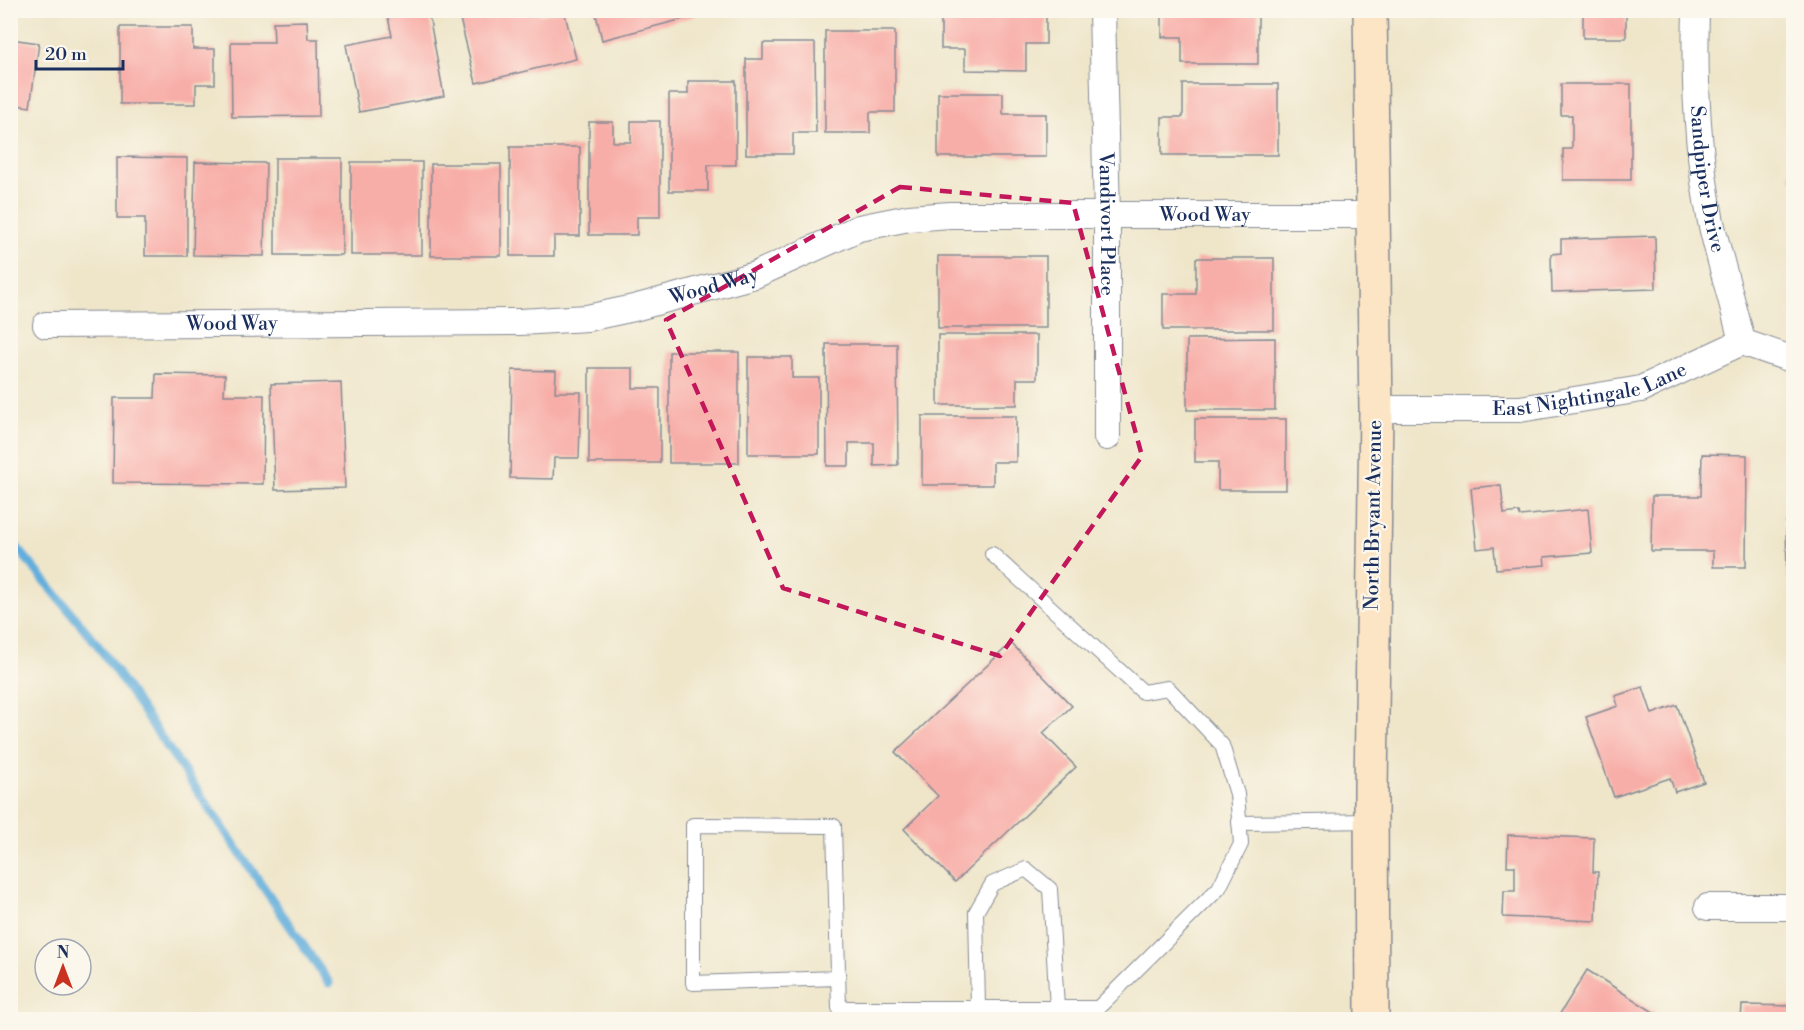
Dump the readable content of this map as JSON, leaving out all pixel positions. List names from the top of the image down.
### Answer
{
  "streets": {
    "street": [
      "Sandpiper Drive",
      "Wood Way",
      "Vandivort Place",
      "East Nightingale Lane",
      "North Bryant Avenue"
    ]
  },
  "crossings": [
    ["Sandpiper Drive", "East Nightingale Lane"],
    ["Wood Way", "Vandivort Place"],
    ["Wood Way", "North Bryant Avenue"],
    ["East Nightingale Lane", "North Bryant Avenue"]
  ],
  "scale_bar": "20 m",
  "north": "top"
}
